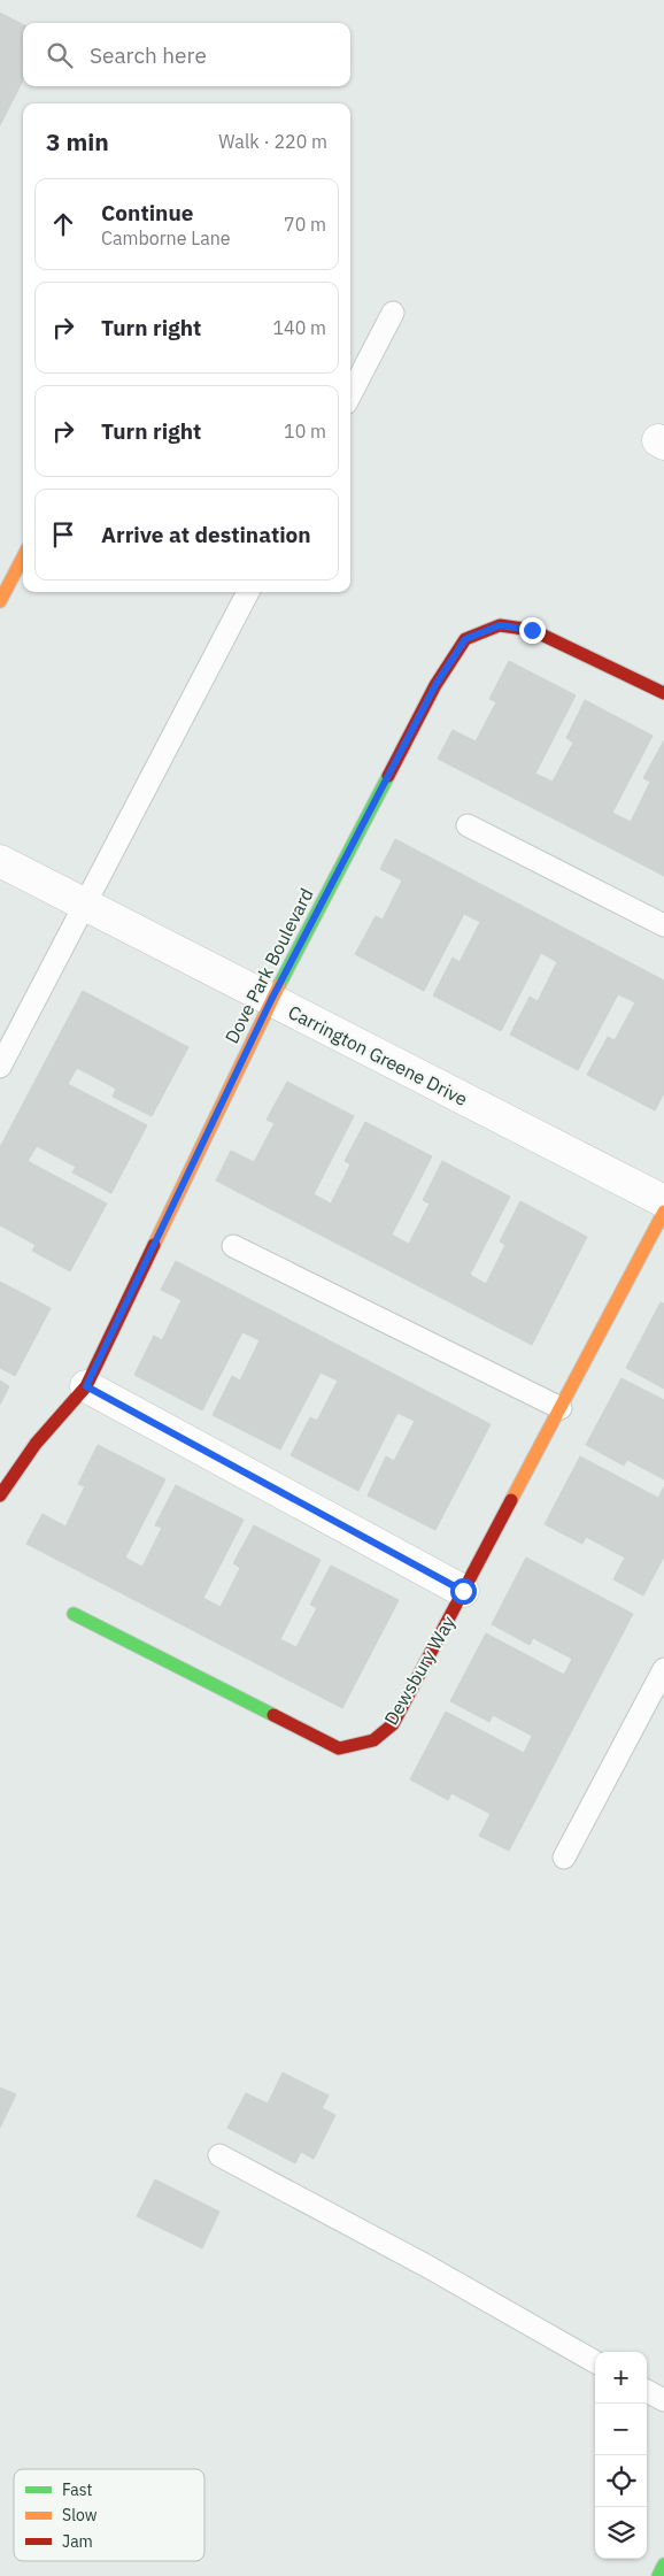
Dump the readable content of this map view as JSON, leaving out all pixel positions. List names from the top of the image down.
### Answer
{
  "streets": {
    "street": ["Dove Park Boulevard", "Carrington Greene Drive", "Dewsbury Way"]
  },
  "crossings": [
    ["Dove Park Boulevard", "Carrington Greene Drive"]
  ],
  "legend": ["Fast", "Slow", "Jam"],
  "page": {
    "search": "Search here",
    "heading": ["3 min", "Walk · 220 m"],
    "list": [
      ["Continue", "Camborne Lane", "70 m"],
      ["Turn right", "140 m"],
      ["Turn right", "10 m"],
      "Arrive at destination"
    ],
    "map_buttons": ["+", "−"]
  }
}
